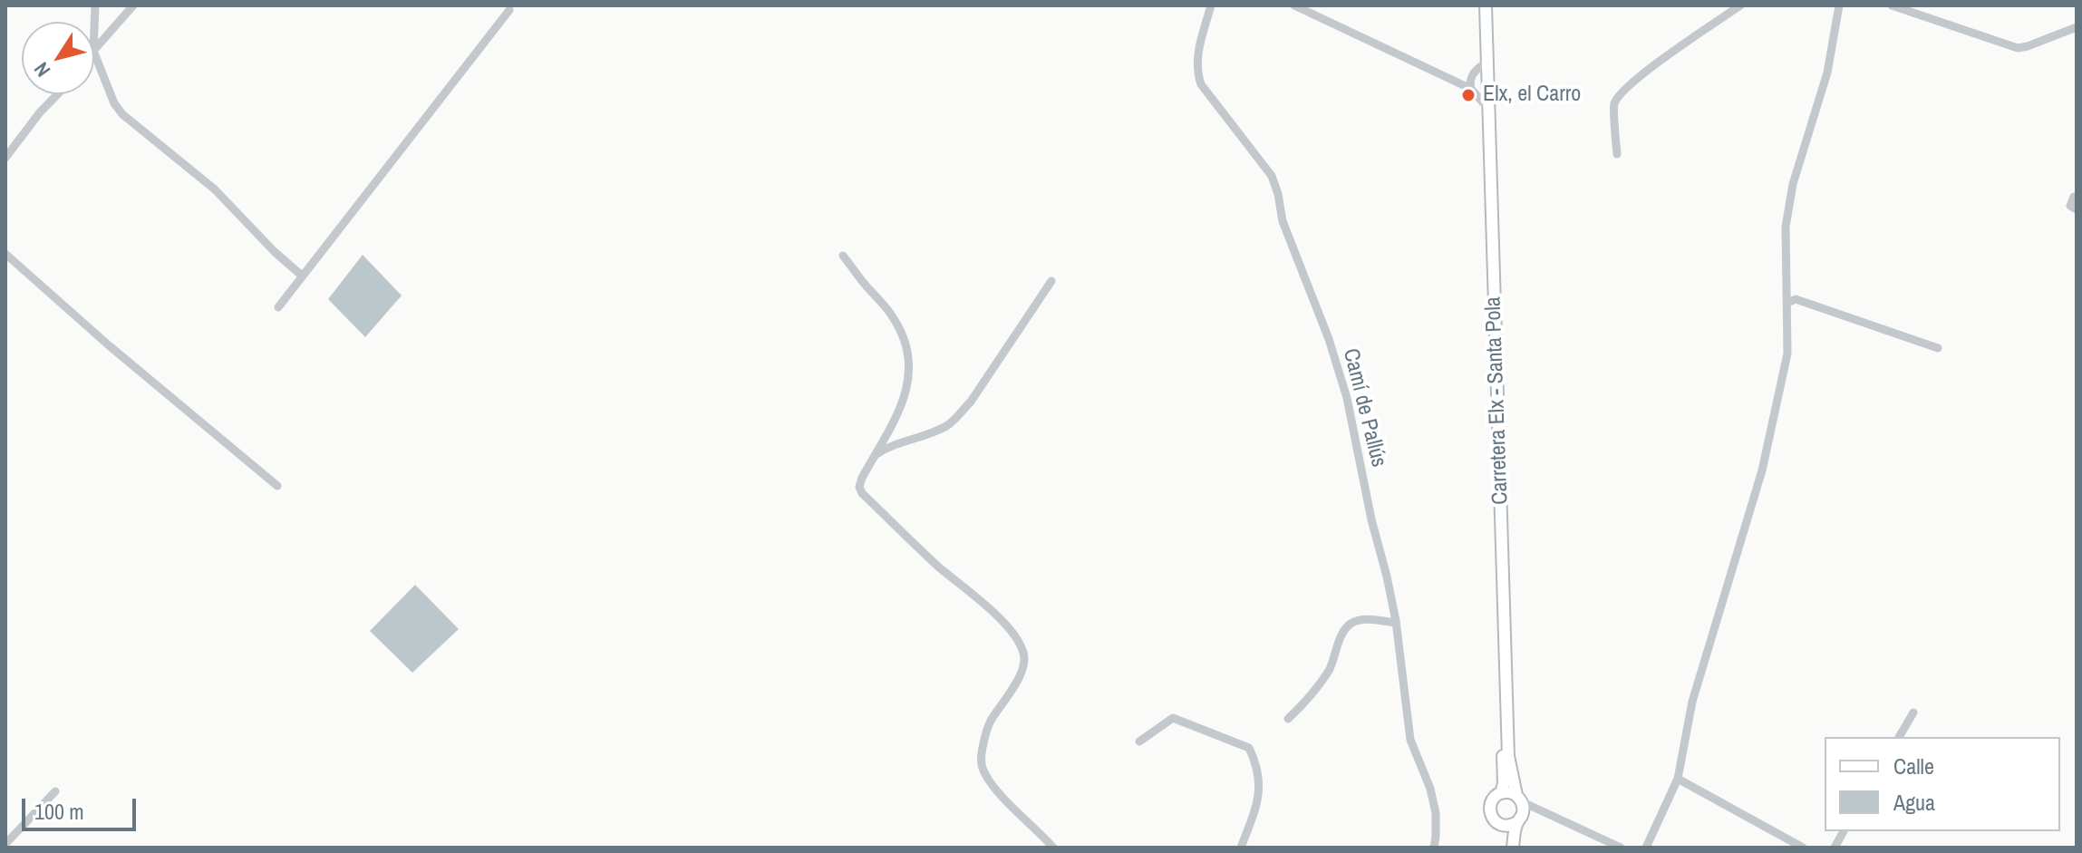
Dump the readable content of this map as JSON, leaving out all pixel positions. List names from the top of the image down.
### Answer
{
  "streets": {
    "main road": ["Carretera Elx - Santa Pola"],
    "street": ["Camí de Pallús"]
  },
  "places": ["Elx, el Carro"],
  "legend": ["Calle", "Agua"],
  "scale_bar": "100 m",
  "north": "bottom left"
}
